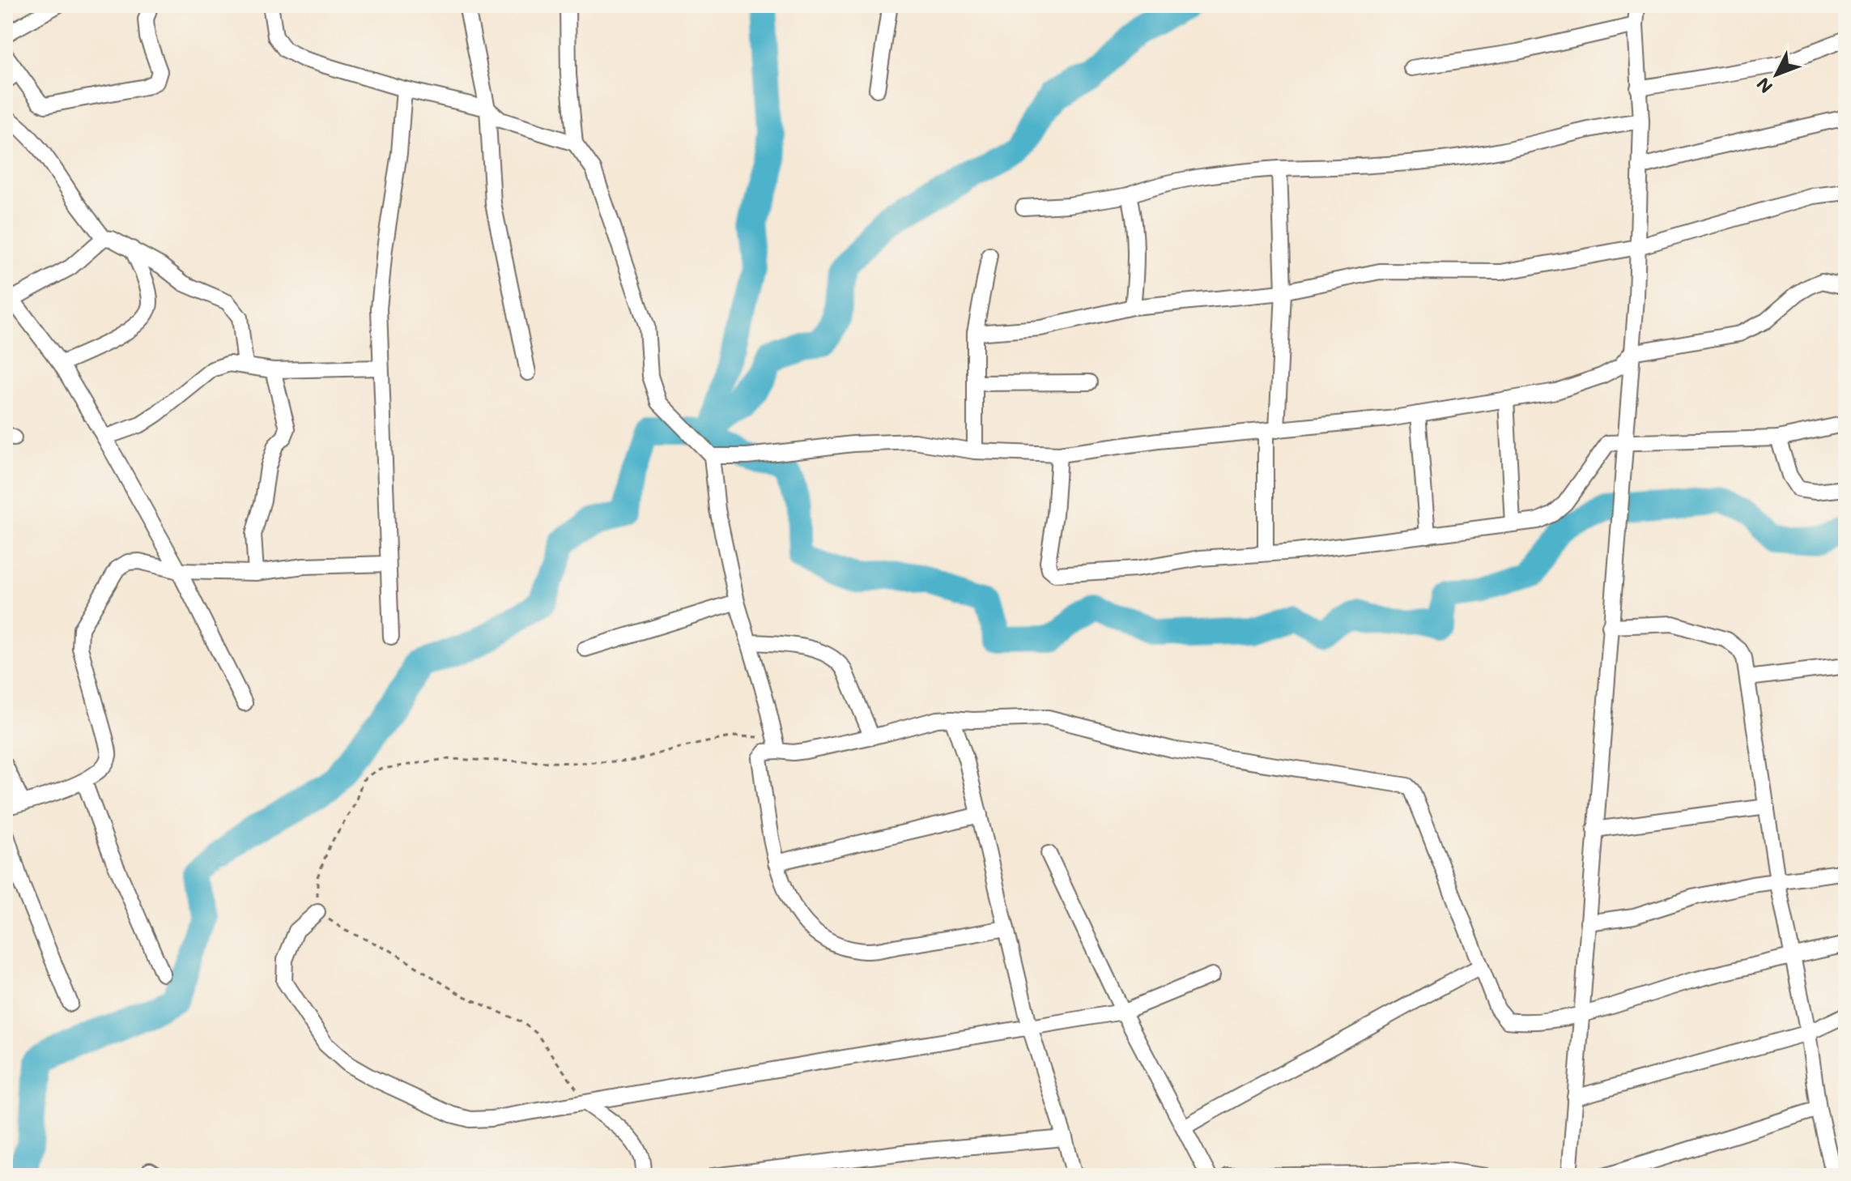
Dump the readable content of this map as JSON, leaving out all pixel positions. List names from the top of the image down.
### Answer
{
  "north": "bottom left"
}
